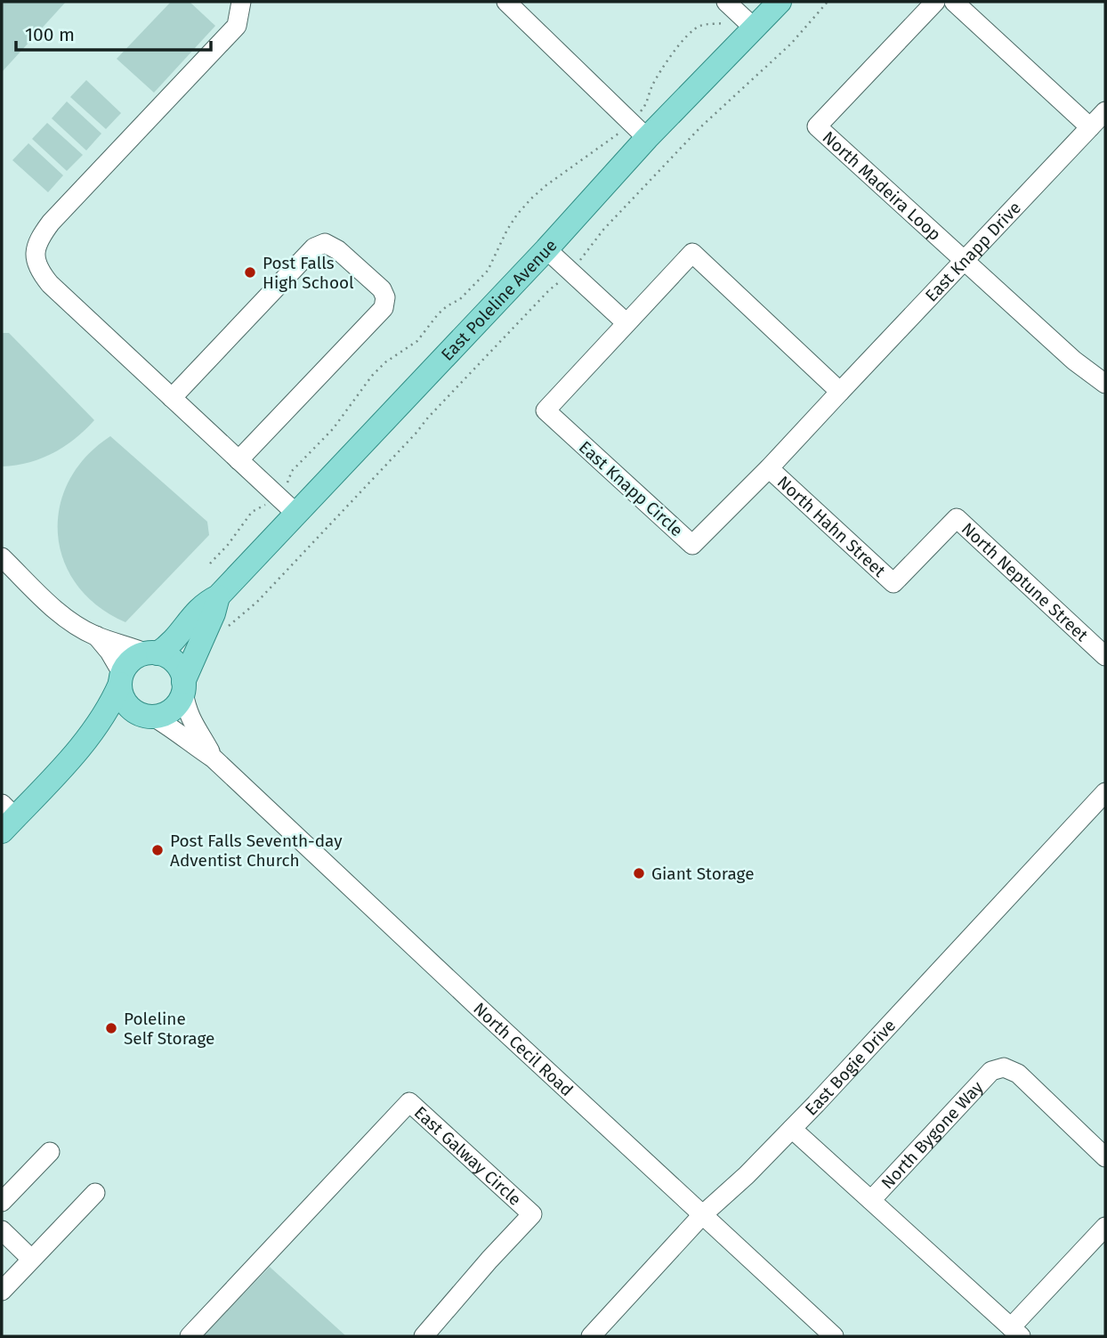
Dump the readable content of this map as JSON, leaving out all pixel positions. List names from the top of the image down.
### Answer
{
  "streets": {
    "main road": ["East Poleline Avenue"],
    "street": [
      "North Madeira Loop",
      "East Knapp Drive",
      "East Knapp Circle",
      "North Hahn Street",
      "North Neptune Street",
      "North Cecil Road",
      "East Bogie Drive",
      "North Bygone Way",
      "East Galway Circle"
    ]
  },
  "crossings": [
    ["North Madeira Loop", "East Knapp Drive"],
    ["East Knapp Drive", "East Knapp Circle"],
    ["East Poleline Avenue", "North Cecil Road"],
    ["East Knapp Circle", "North Hahn Street"],
    ["North Hahn Street", "North Neptune Street"],
    ["North Cecil Road", "East Bogie Drive"]
  ],
  "places": [
    "Post Falls High School",
    "Post Falls Seventh-day Adventist Church",
    "Giant Storage",
    "Poleline Self Storage"
  ],
  "scale_bar": "100 m"
}
